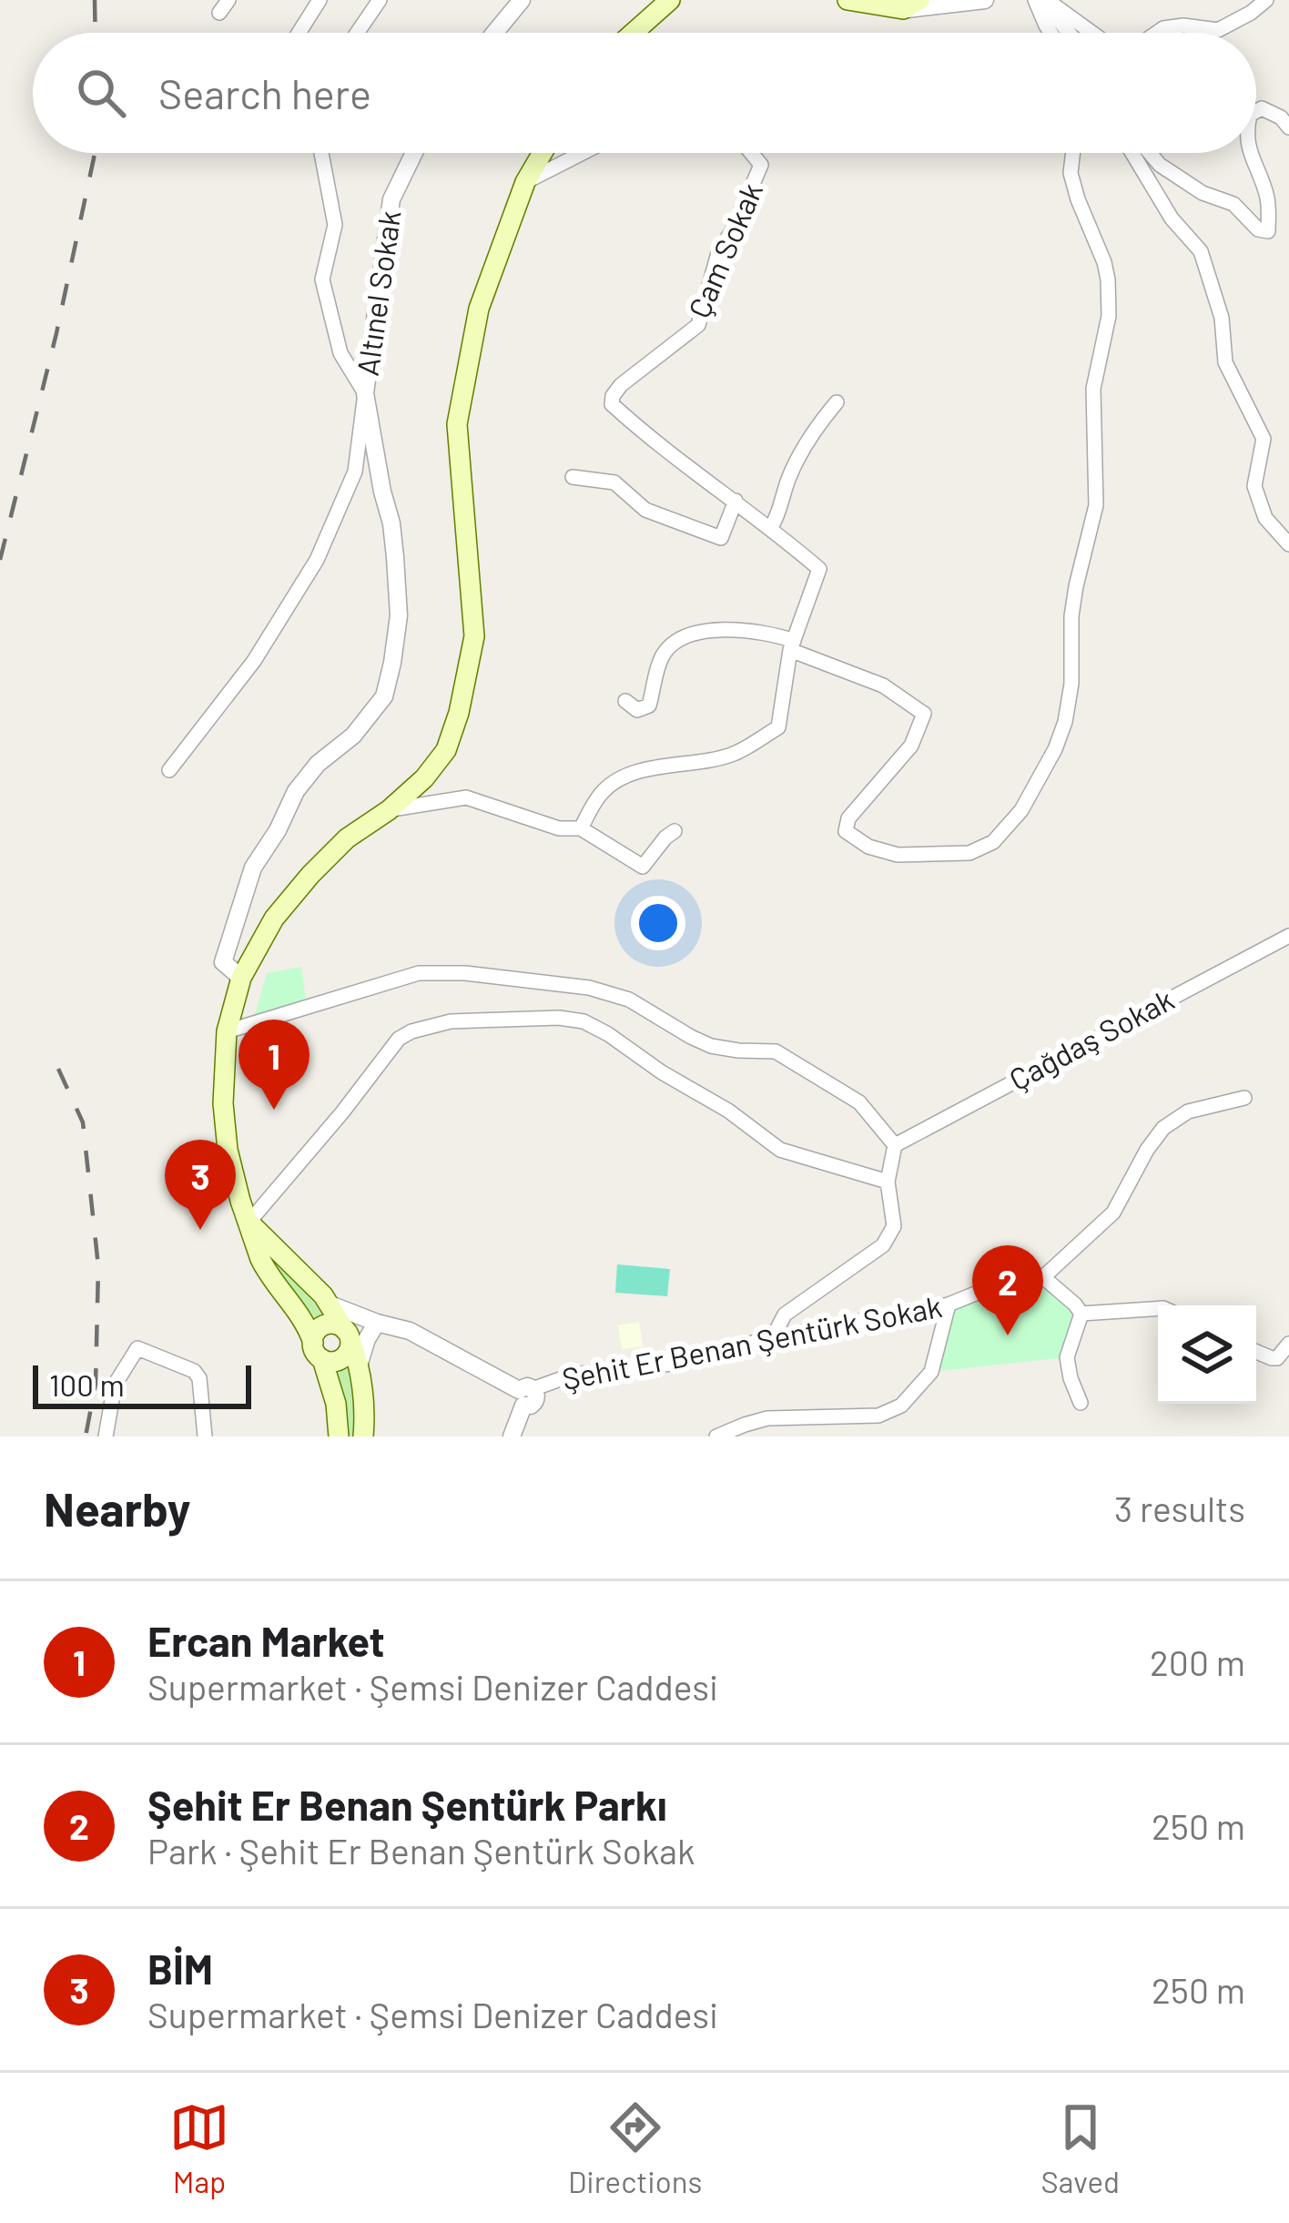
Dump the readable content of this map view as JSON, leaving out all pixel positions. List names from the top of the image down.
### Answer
{
  "streets": {
    "street": [
      "Çam Sokak",
      "Altınel Sokak",
      "Çağdaş Sokak",
      "Şehit Er Benan Şentürk Sokak"
    ]
  },
  "scale_bar": "100 m",
  "page": {
    "search": "Search here",
    "pins": ["1", "3", "2"],
    "scale": "100 m",
    "heading": ["Nearby", "3 results"],
    "list": [
      {
        "mark": "1",
        "name": "Ercan Market",
        "note": "Supermarket · Şemsi Denizer Caddesi",
        "value": "200 m"
      },
      {
        "mark": "2",
        "name": "Şehit Er Benan Şentürk Parkı",
        "note": "Park · Şehit Er Benan Şentürk Sokak",
        "value": "250 m"
      },
      {
        "mark": "3",
        "name": "BİM",
        "note": "Supermarket · Şemsi Denizer Caddesi",
        "value": "250 m"
      }
    ],
    "nav": ["Map", "Directions", "Saved"]
  }
}
